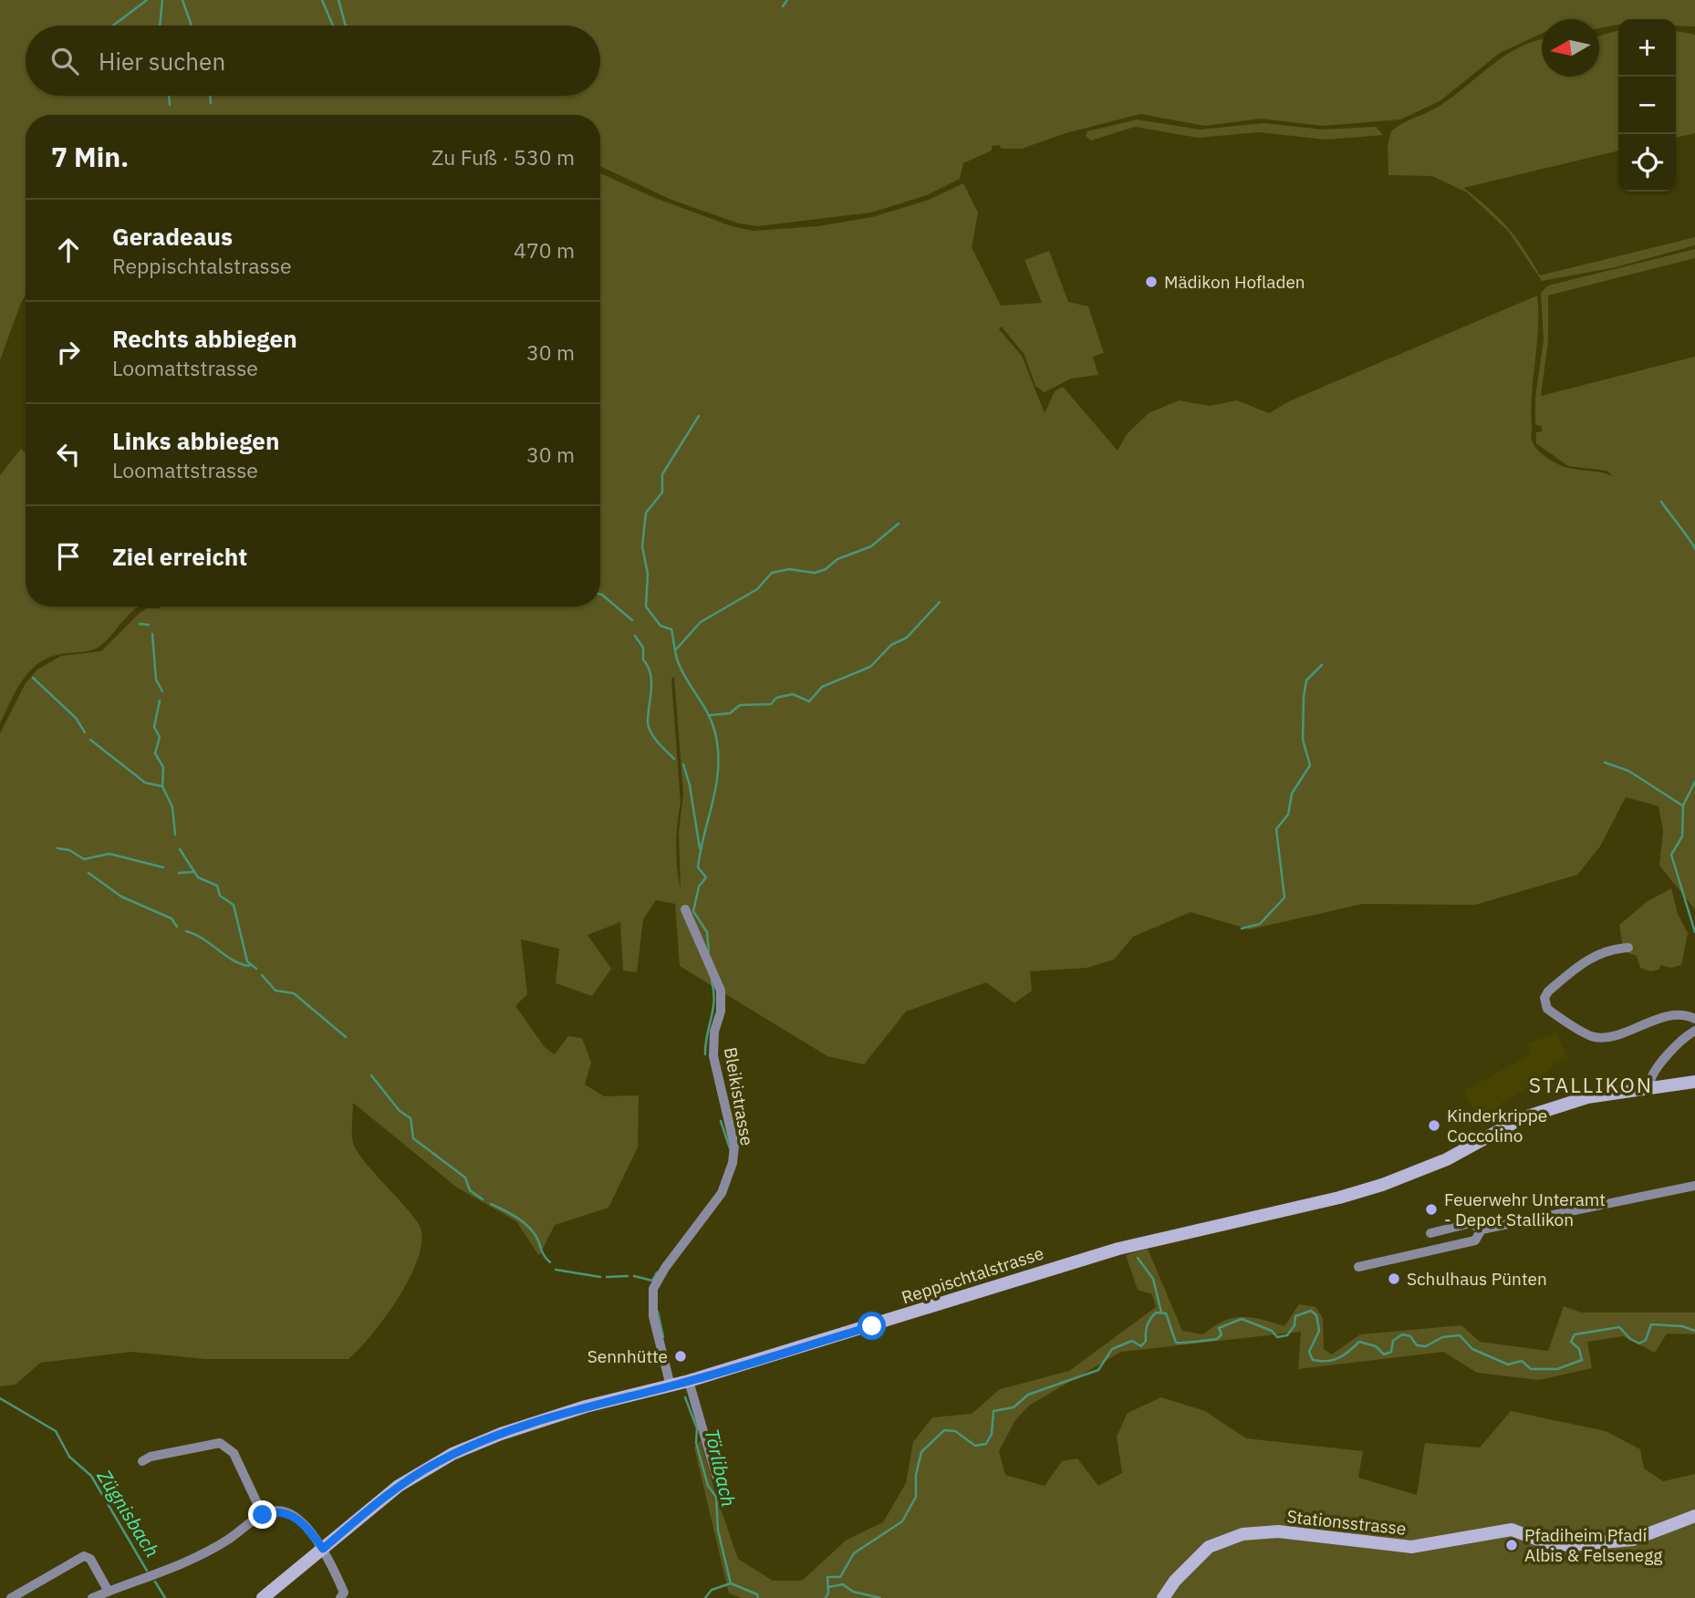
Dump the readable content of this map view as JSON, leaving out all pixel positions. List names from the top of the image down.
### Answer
{
  "streets": {
    "main road": ["Reppischtalstrasse", "Stationsstrasse"],
    "street": ["Bleikistrasse"]
  },
  "crossings": [
    ["Bleikistrasse", "Reppischtalstrasse"]
  ],
  "districts": ["STALLIKON"],
  "water": ["Törlibach", "Zügnisbach"],
  "places": [
    "Mädikon Hofladen",
    "Kinderkrippe Coccolino",
    "Feuerwehr Unteramt - Depot Stallikon",
    "Schulhaus Pünten",
    "Sennhütte",
    "Pfadiheim Pfadi Albis & Felsenegg"
  ],
  "north": "left",
  "page": {
    "map_buttons": ["+", "−"],
    "search": "Hier suchen",
    "heading": ["7 Min.", "Zu Fuß · 530 m"],
    "list": [
      ["Geradeaus", "Reppischtalstrasse", "470 m"],
      ["Rechts abbiegen", "Loomattstrasse", "30 m"],
      ["Links abbiegen", "Loomattstrasse", "30 m"],
      "Ziel erreicht"
    ]
  }
}
